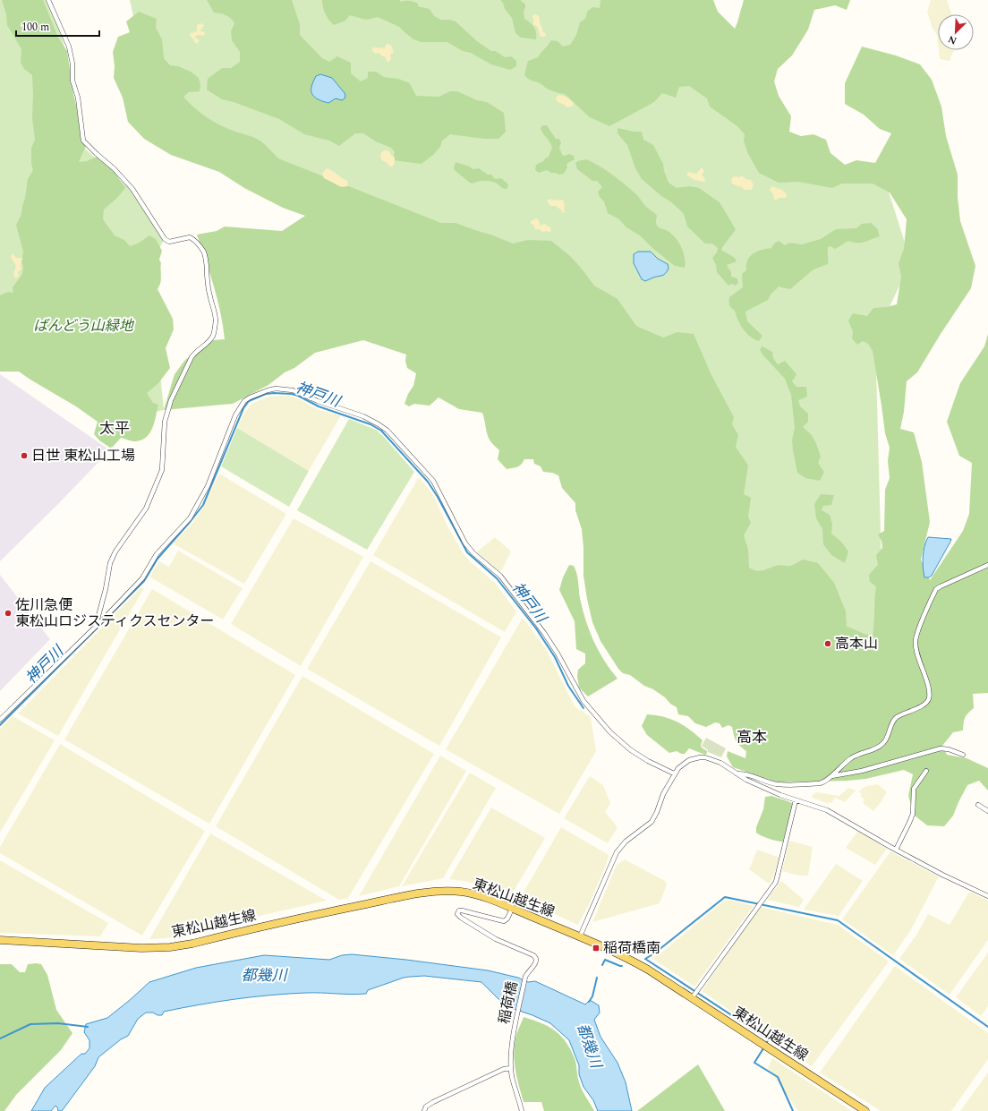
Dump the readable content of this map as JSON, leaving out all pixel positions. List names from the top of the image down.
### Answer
{
  "streets": {
    "main road": ["東松山越生線"],
    "street": ["稲荷橋"]
  },
  "crossings": [
    ["東松山越生線", "稲荷橋"]
  ],
  "districts": ["太平", "高本"],
  "water": ["神戸川", "都幾川"],
  "parks": ["ばんどう山緑地"],
  "places": {
    "other": ["日世 東松山工場", "佐川急便 東松山ロジスティクスセンター", "高本山"],
    "transit": ["稲荷橋南"]
  },
  "scale_bar": "100 m",
  "north": "bottom left"
}
